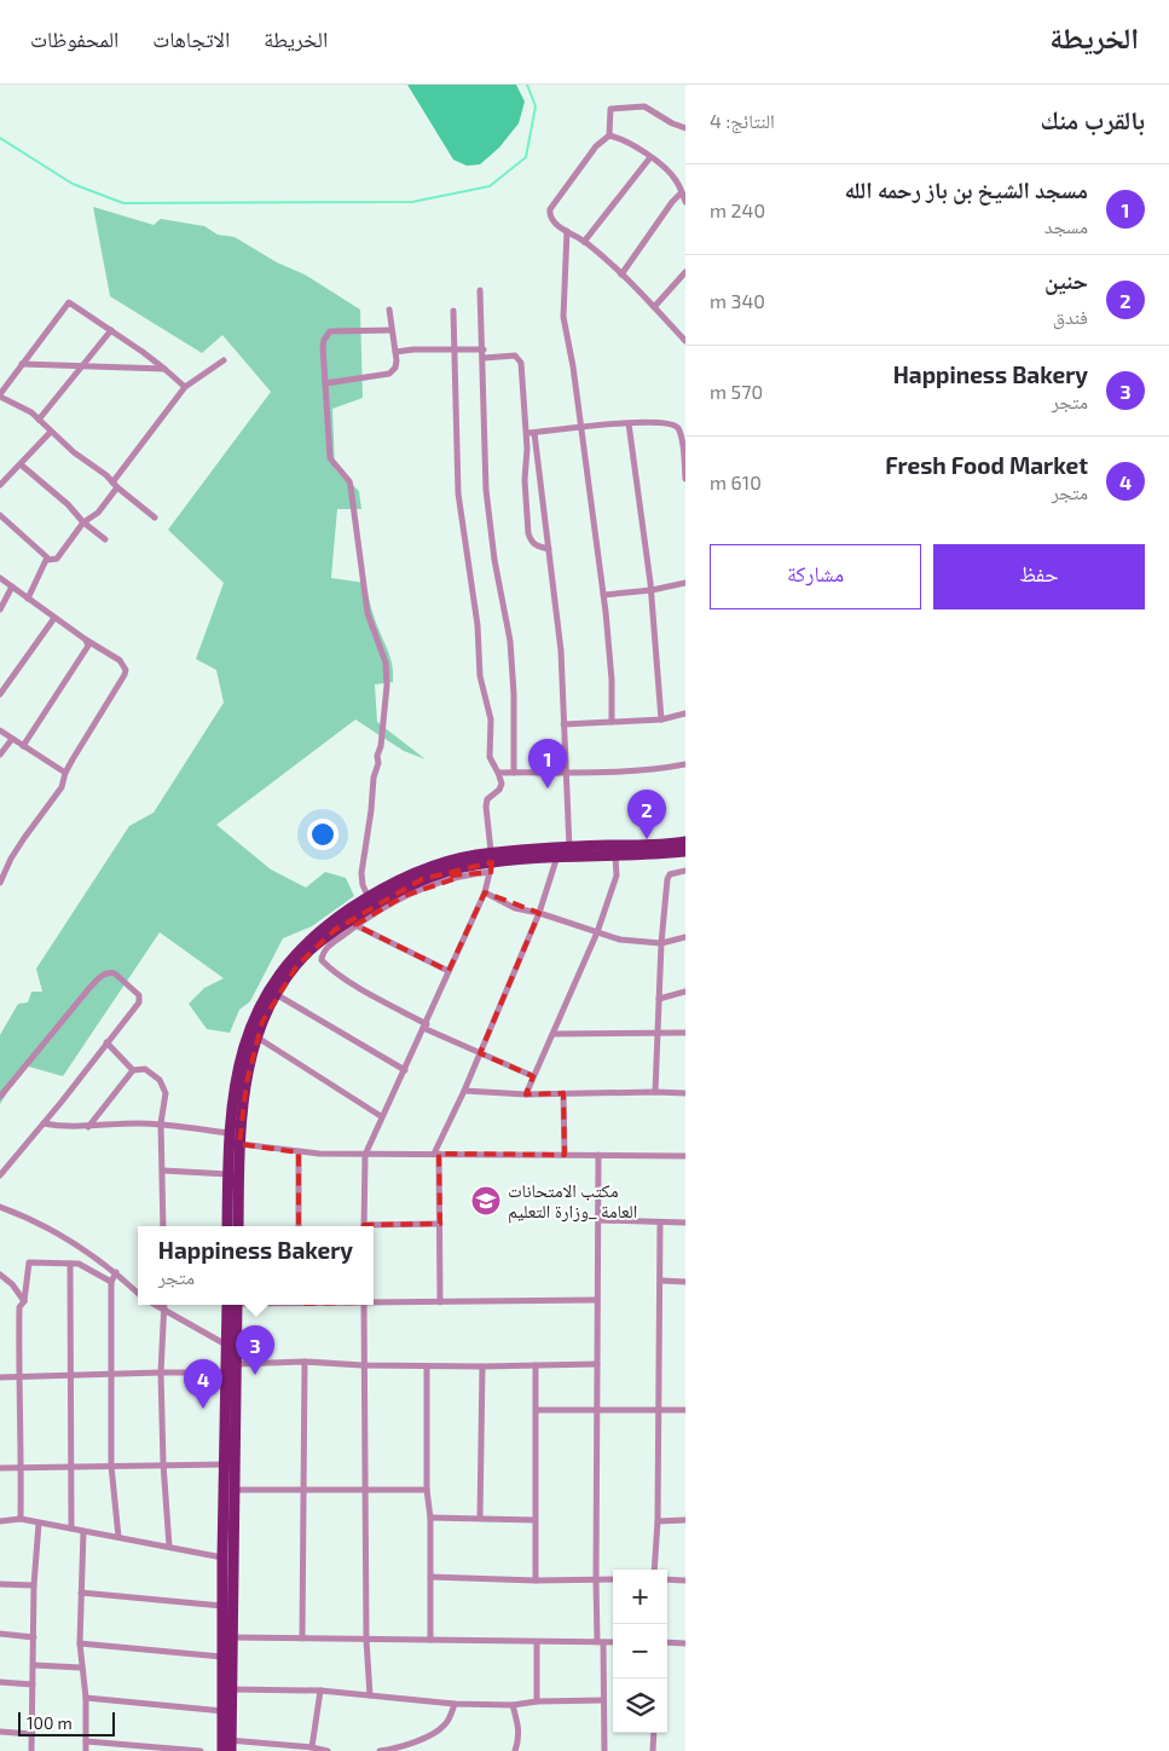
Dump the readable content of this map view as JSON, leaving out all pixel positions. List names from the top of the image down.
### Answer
{
  "places": {
    "school or university": ["مكتب الامتحانات العامة _وزارة التعليم"]
  },
  "scale_bar": "100 m",
  "page": {
    "header": "الخريطة",
    "nav": ["الخريطة", "الاتجاهات", "المحفوظات"],
    "heading": ["بالقرب منك", "النتائج: 4"],
    "list": [
      {
        "mark": "1",
        "name": "مسجد الشيخ بن باز رحمه الله",
        "note": "مسجد",
        "value": "240 m"
      },
      {
        "mark": "2",
        "name": "حنين",
        "note": "فندق",
        "value": "340 m"
      },
      {
        "mark": "3",
        "name": "Happiness Bakery",
        "note": "متجر",
        "value": "570 m"
      },
      {
        "mark": "4",
        "name": "Fresh Food Market",
        "note": "متجر",
        "value": "610 m"
      }
    ],
    "buttons": ["حفظ", "مشاركة"],
    "pins": [
      "1",
      "2",
      "3",
      "4"
    ],
    "popup": ["Happiness Bakery", "متجر"],
    "map_buttons": ["+", "−"],
    "scale": "100 m"
  }
}
